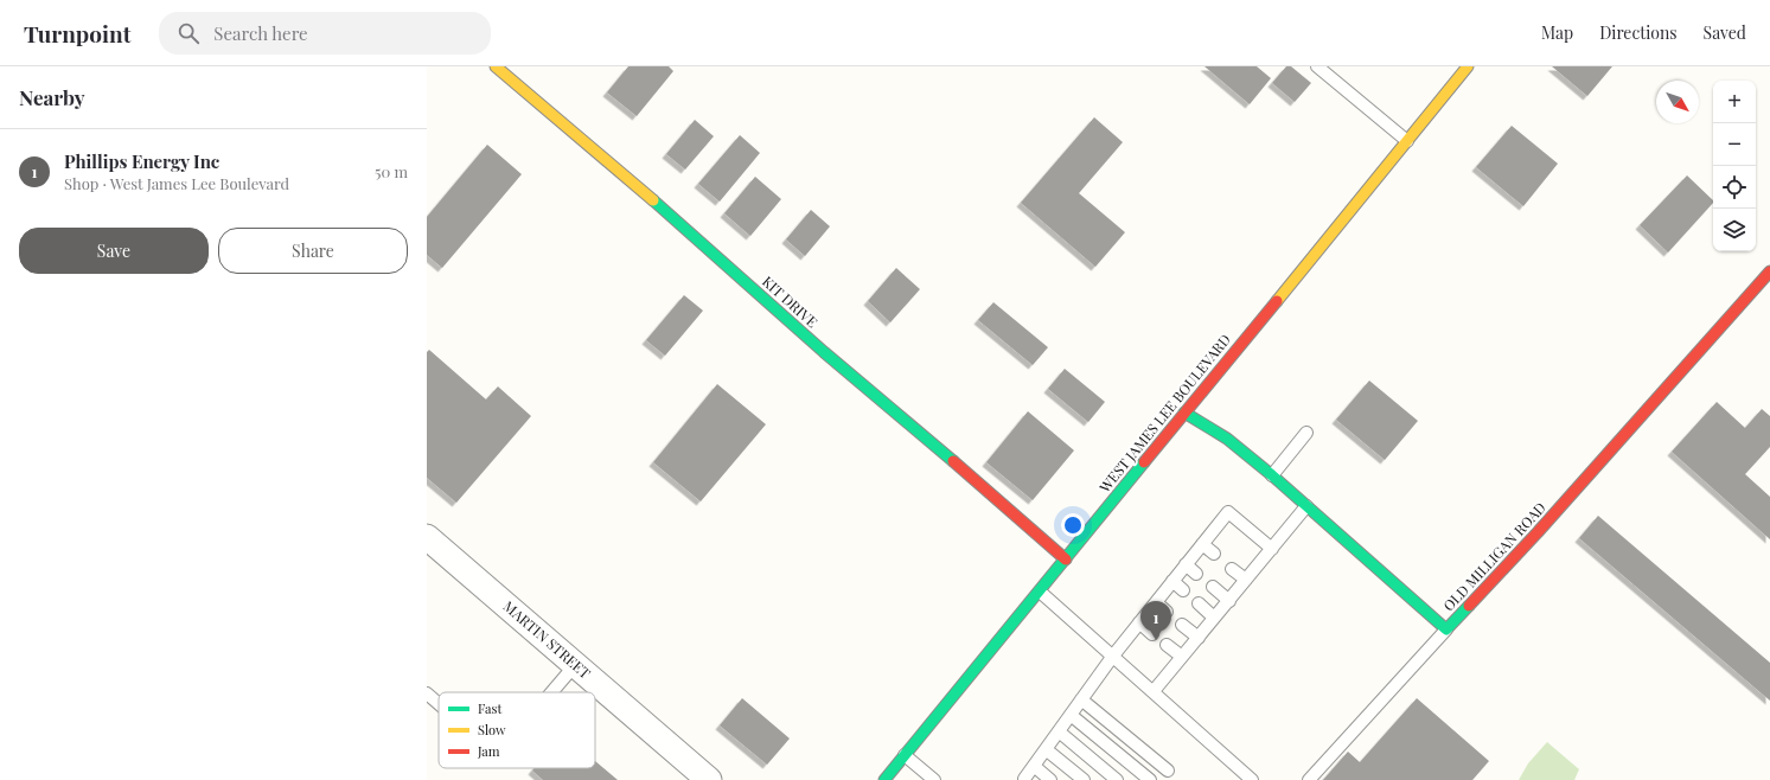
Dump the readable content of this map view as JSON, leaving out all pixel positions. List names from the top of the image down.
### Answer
{
  "streets": {
    "street": [
      "KIT DRIVE",
      "WEST JAMES LEE BOULEVARD",
      "OLD MILLIGAN ROAD",
      "MARTIN STREET"
    ]
  },
  "crossings": [
    ["KIT DRIVE", "WEST JAMES LEE BOULEVARD"],
    ["WEST JAMES LEE BOULEVARD", "OLD MILLIGAN ROAD"]
  ],
  "legend": ["Fast", "Slow", "Jam"],
  "north": "bottom right",
  "page": {
    "header": "Turnpoint",
    "search": "Search here",
    "nav": ["Map", "Directions", "Saved"],
    "heading": "Nearby",
    "map_buttons": ["+", "−"],
    "list": [
      {
        "mark": "1",
        "name": "Phillips Energy Inc",
        "note": "Shop · West James Lee Boulevard",
        "value": "50 m"
      }
    ],
    "buttons": ["Save", "Share"],
    "pins": "1"
  }
}
